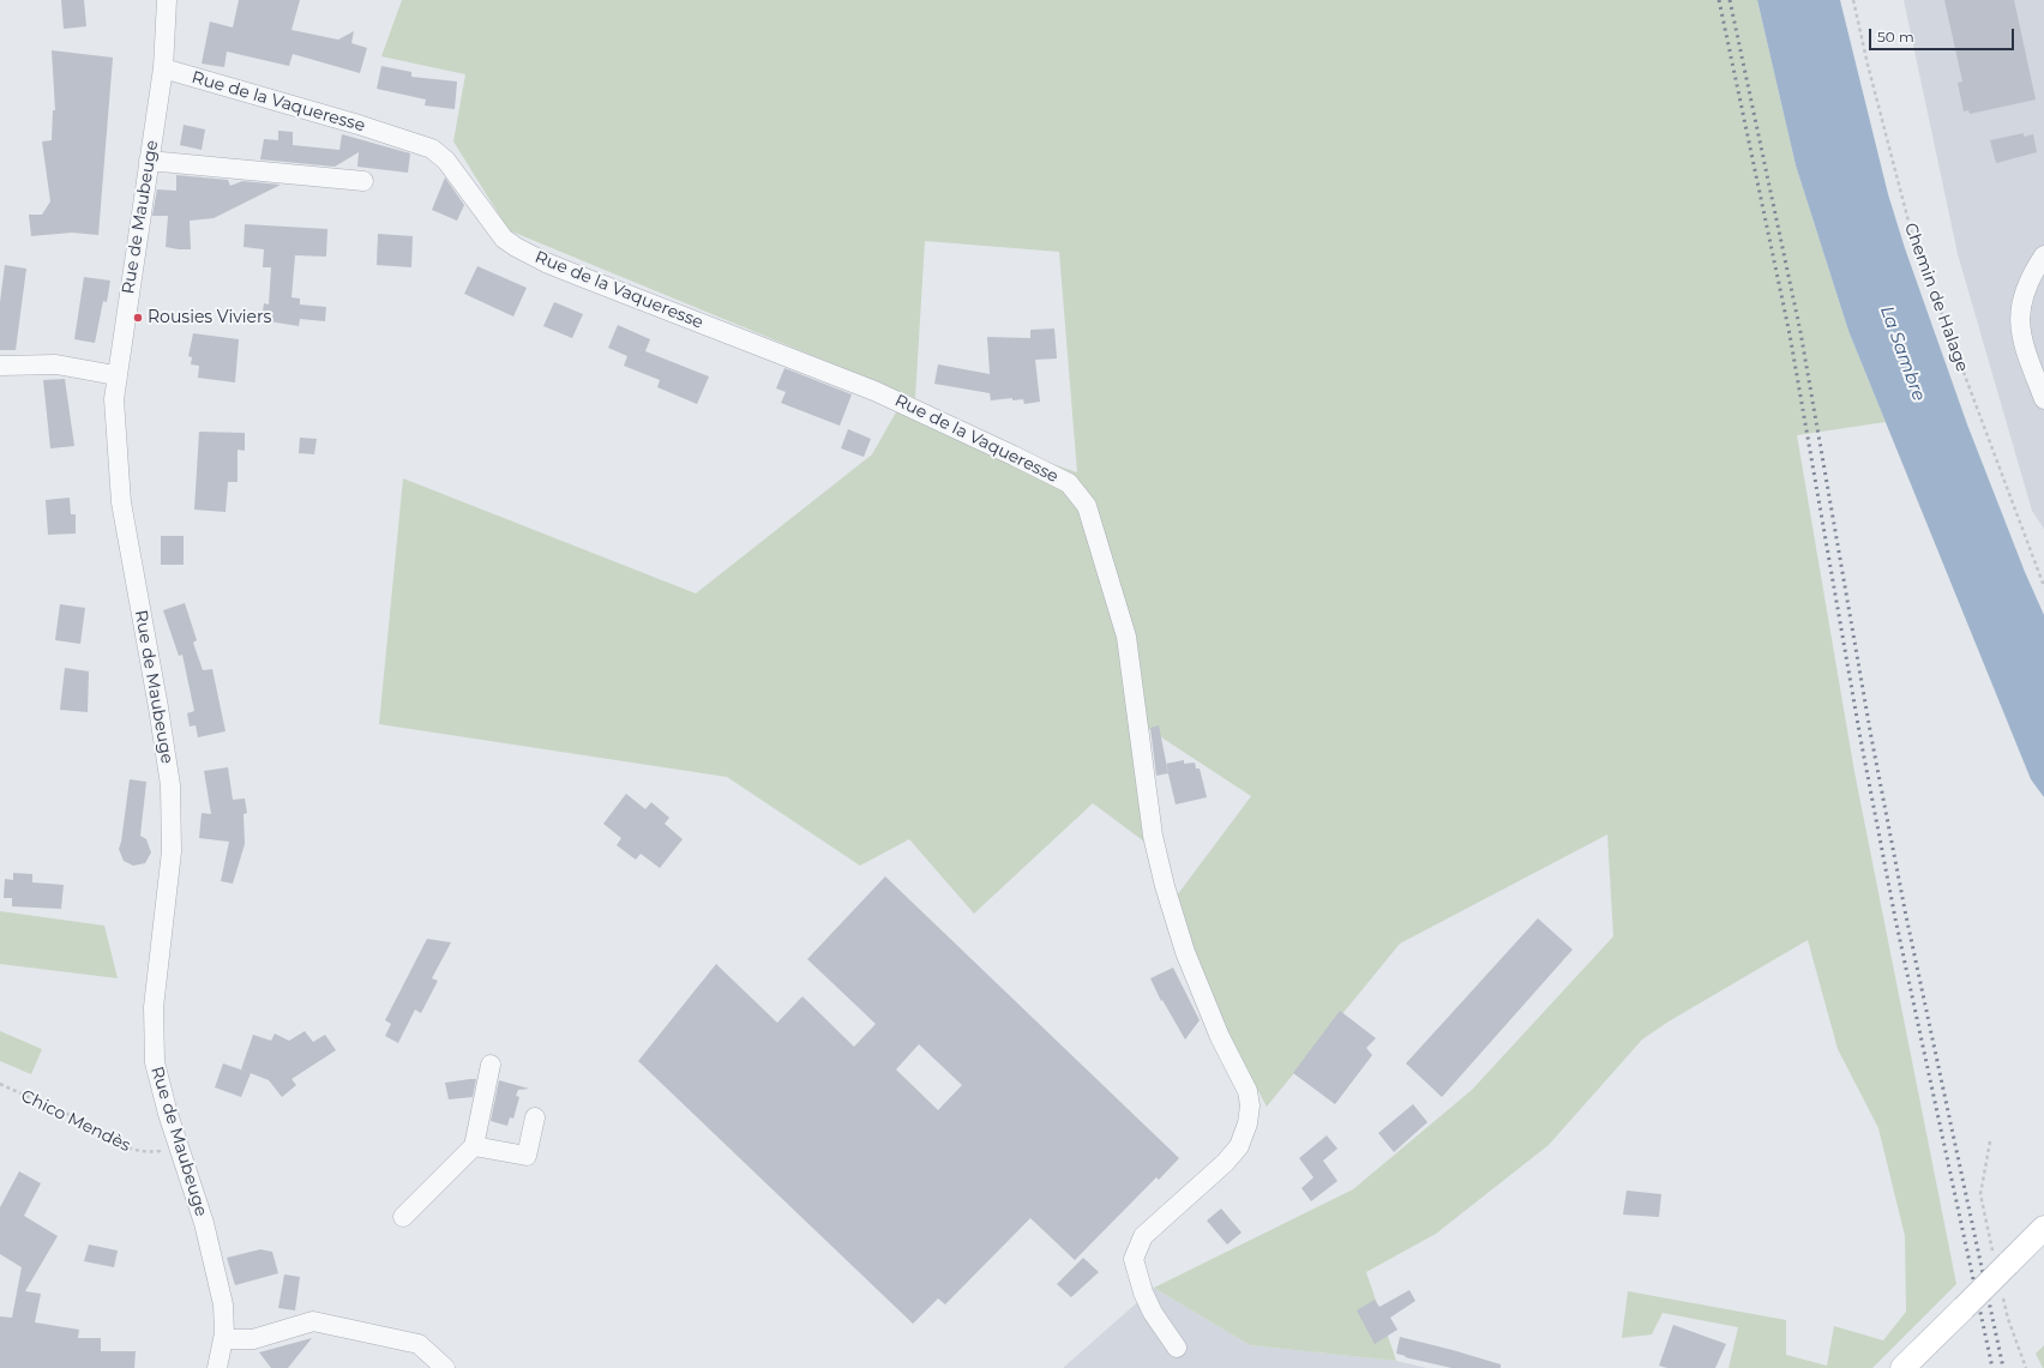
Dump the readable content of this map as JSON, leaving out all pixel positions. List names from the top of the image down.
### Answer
{
  "streets": {
    "street": ["Rue de la Vaqueresse", "Rue de Maubeuge"],
    "path": ["Chemin de Halage", "Chico Mendès"]
  },
  "crossings": [
    ["Rue de la Vaqueresse", "Rue de Maubeuge"],
    ["Rue de Maubeuge", "Chico Mendès"]
  ],
  "water": ["La Sambre"],
  "places": ["Rousies Viviers"],
  "scale_bar": "50 m"
}
